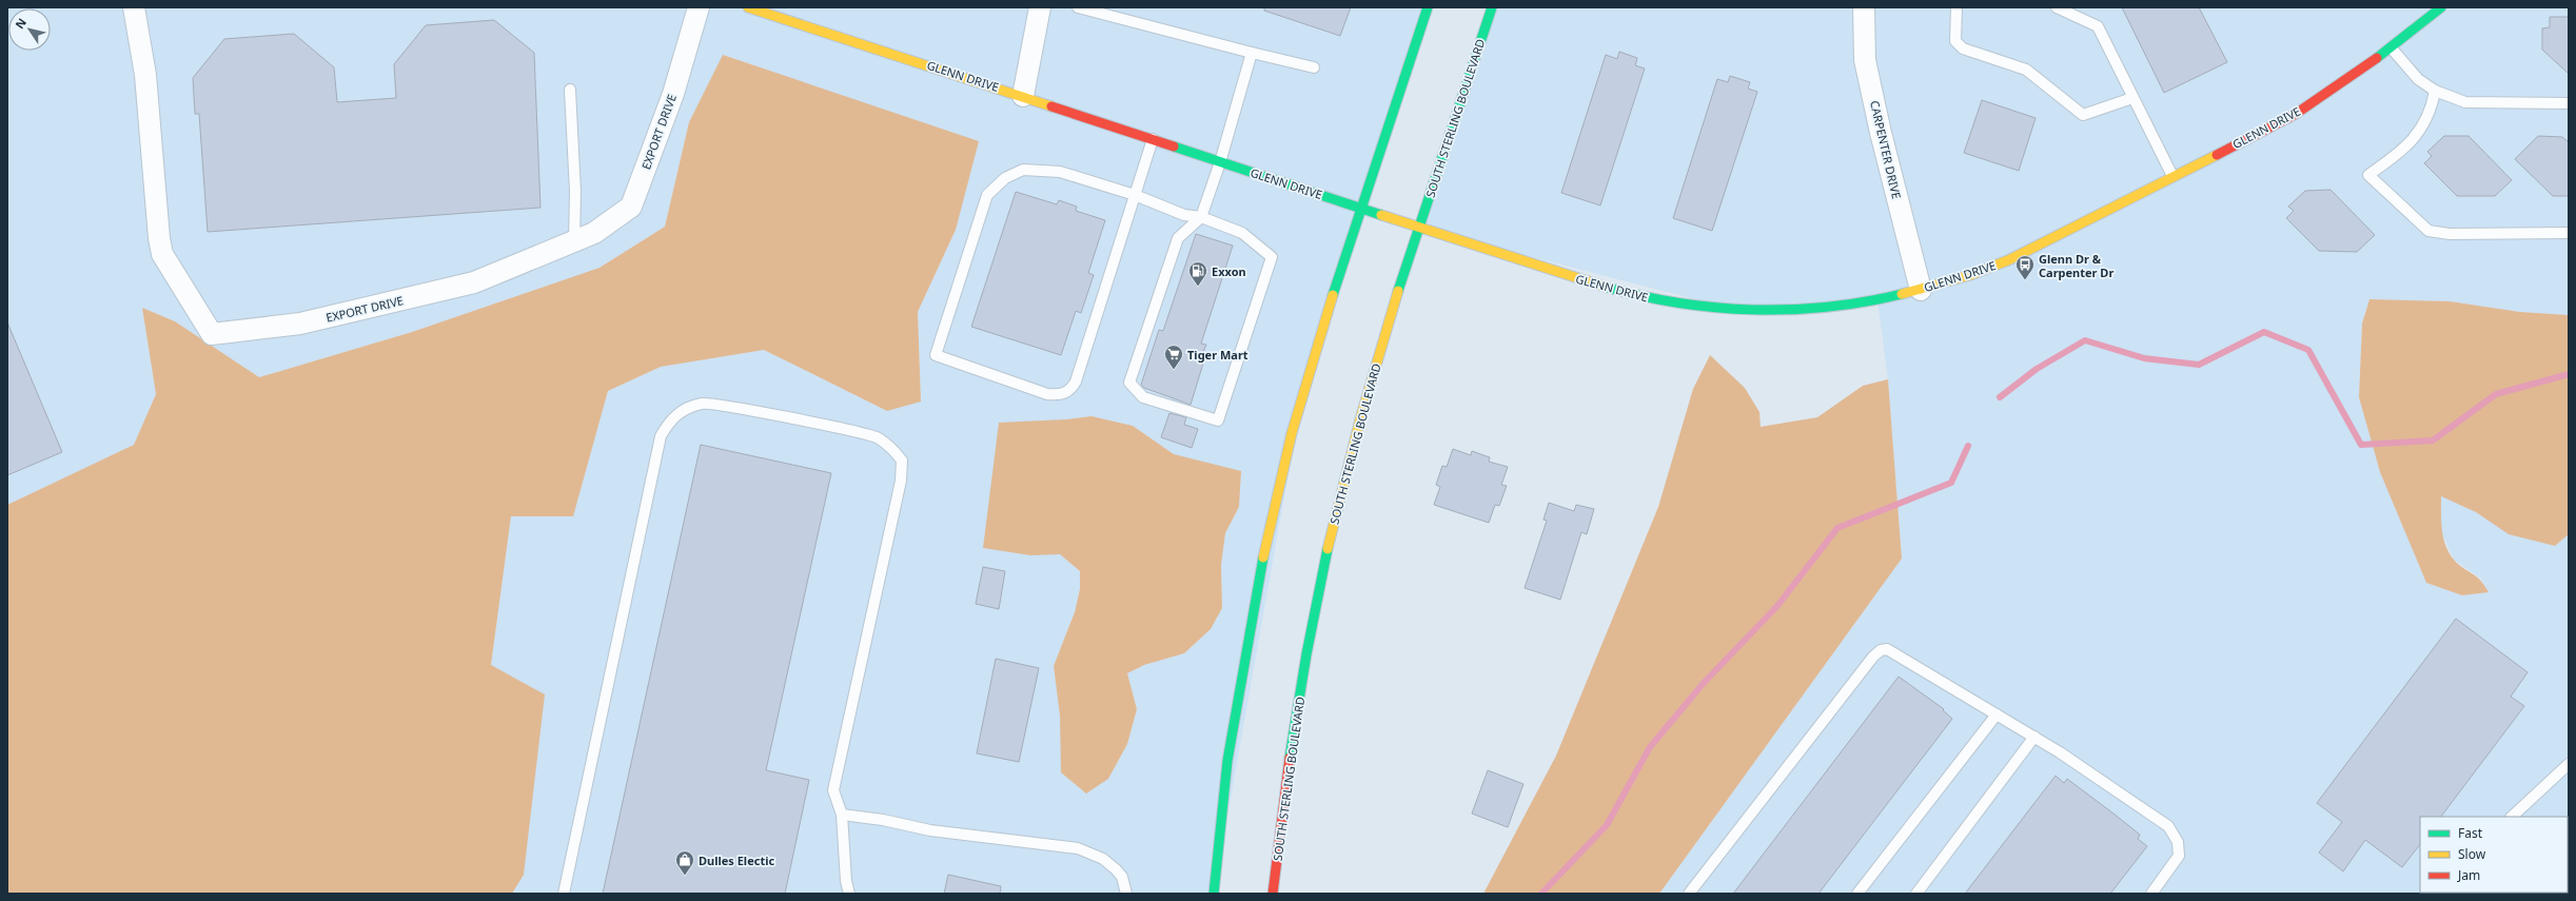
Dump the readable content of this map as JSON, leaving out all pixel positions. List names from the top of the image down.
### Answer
{
  "streets": {
    "street": [
      "GLENN DRIVE",
      "SOUTH STERLING BOULEVARD",
      "EXPORT DRIVE",
      "CARPENTER DRIVE"
    ]
  },
  "crossings": [
    ["GLENN DRIVE", "SOUTH STERLING BOULEVARD"],
    ["GLENN DRIVE", "CARPENTER DRIVE"]
  ],
  "places": {
    "bus stop": ["Glenn Dr & Carpenter Dr"],
    "fuel station": ["Exxon"],
    "supermarket": ["Tiger Mart"],
    "shop": ["Dulles Electic"]
  },
  "legend": ["Fast", "Slow", "Jam"],
  "north": "top left"
}
